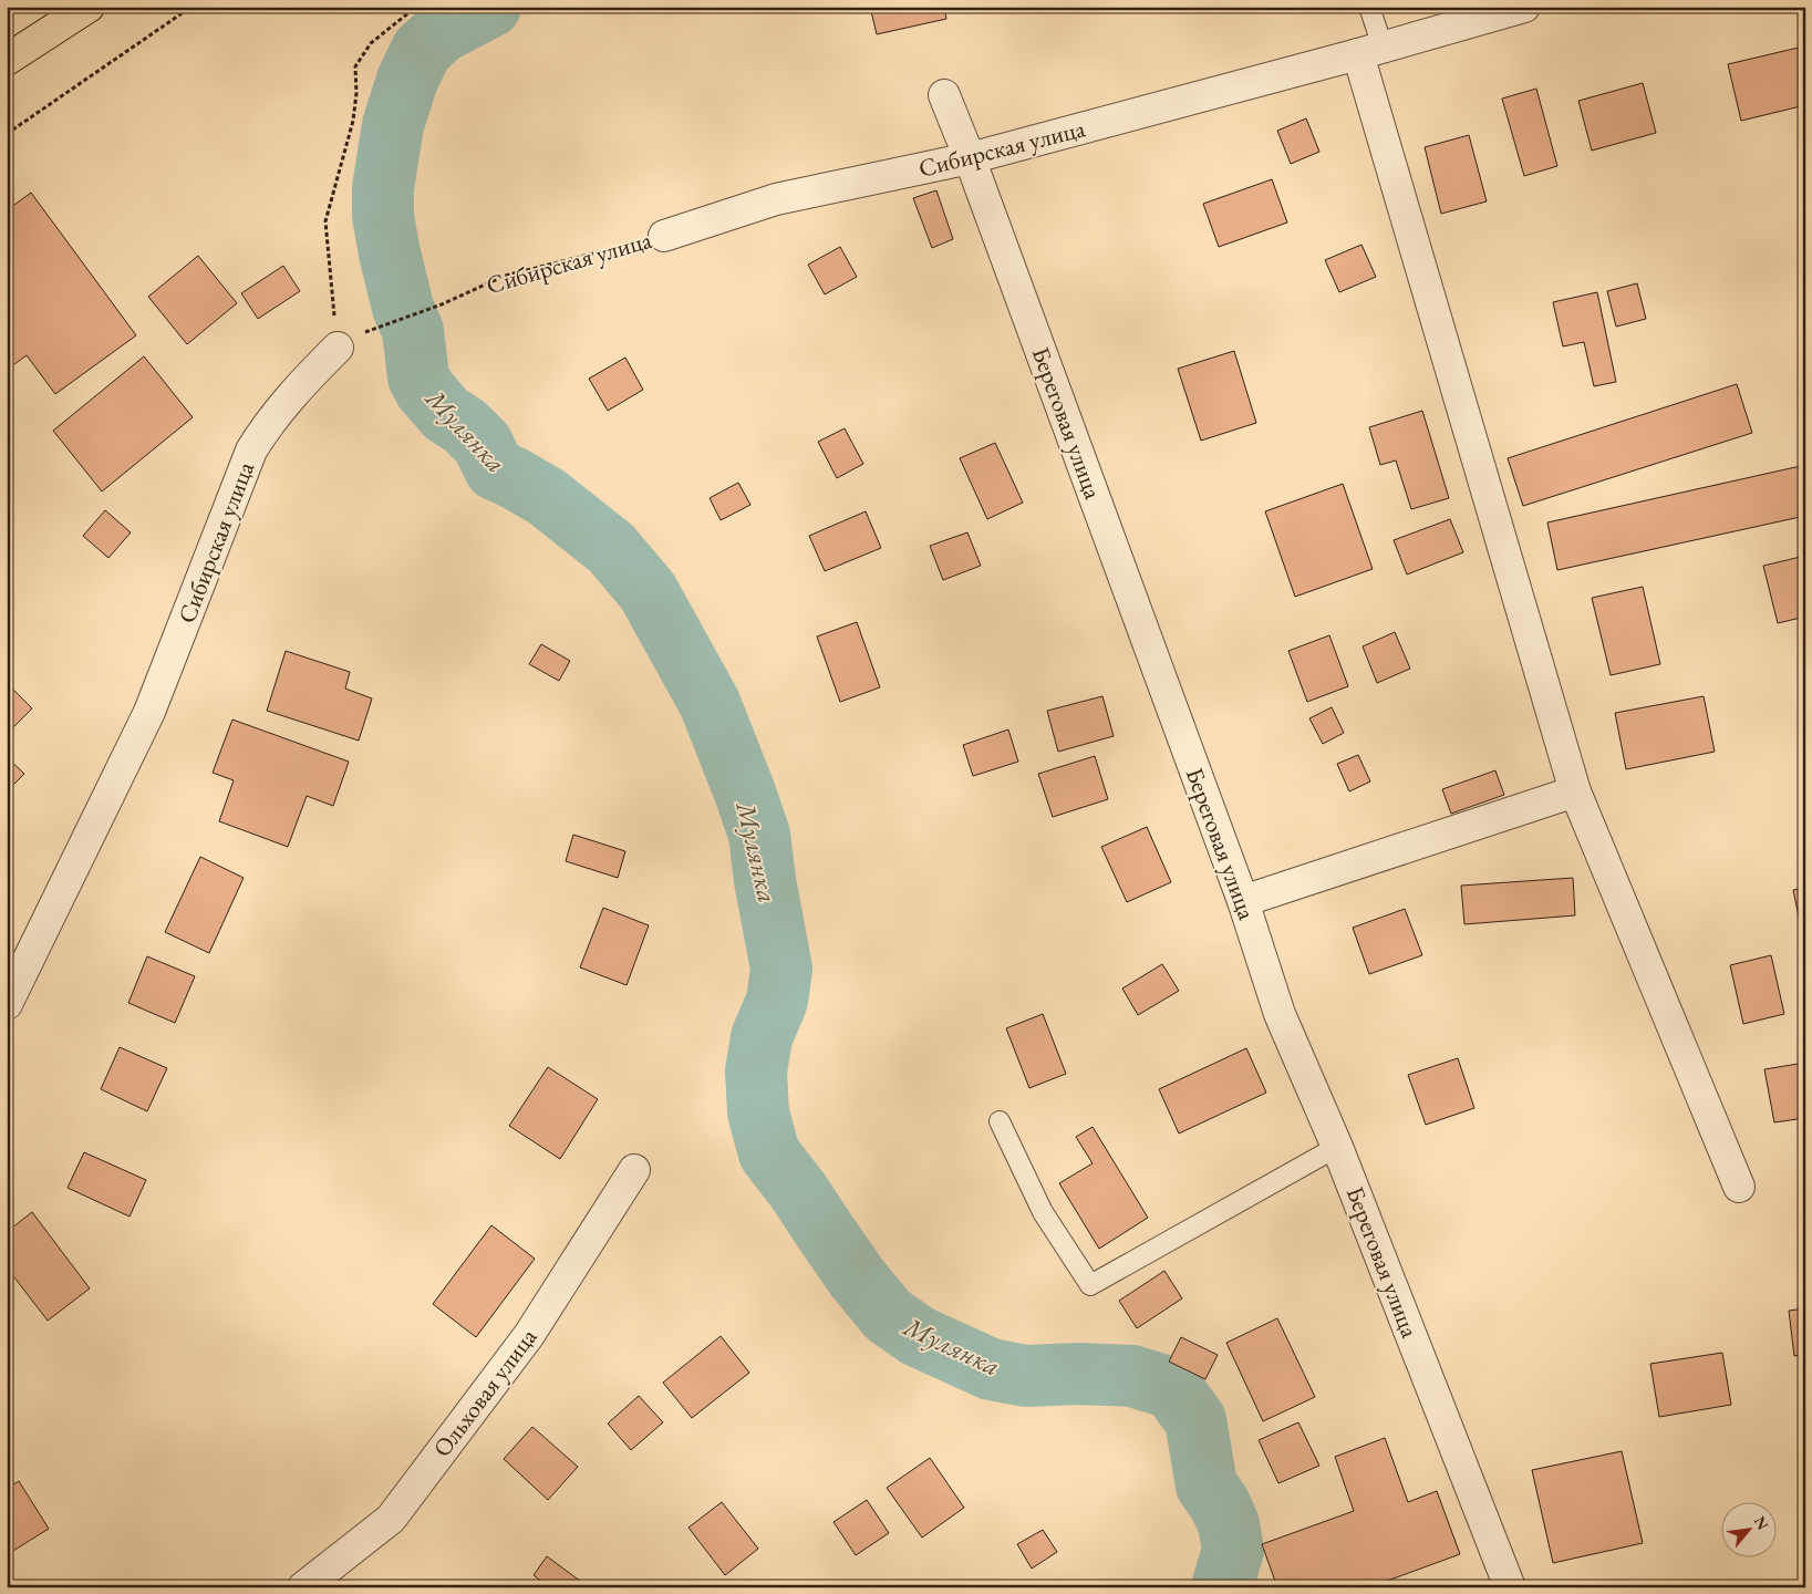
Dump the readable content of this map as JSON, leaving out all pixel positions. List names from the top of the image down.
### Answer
{
  "streets": {
    "street": ["Сибирская улица", "Береговая улица", "Ольховая улица"]
  },
  "crossings": [
    ["Сибирская улица", "Береговая улица"]
  ],
  "water": ["Мулянка"],
  "north": "top right"
}
